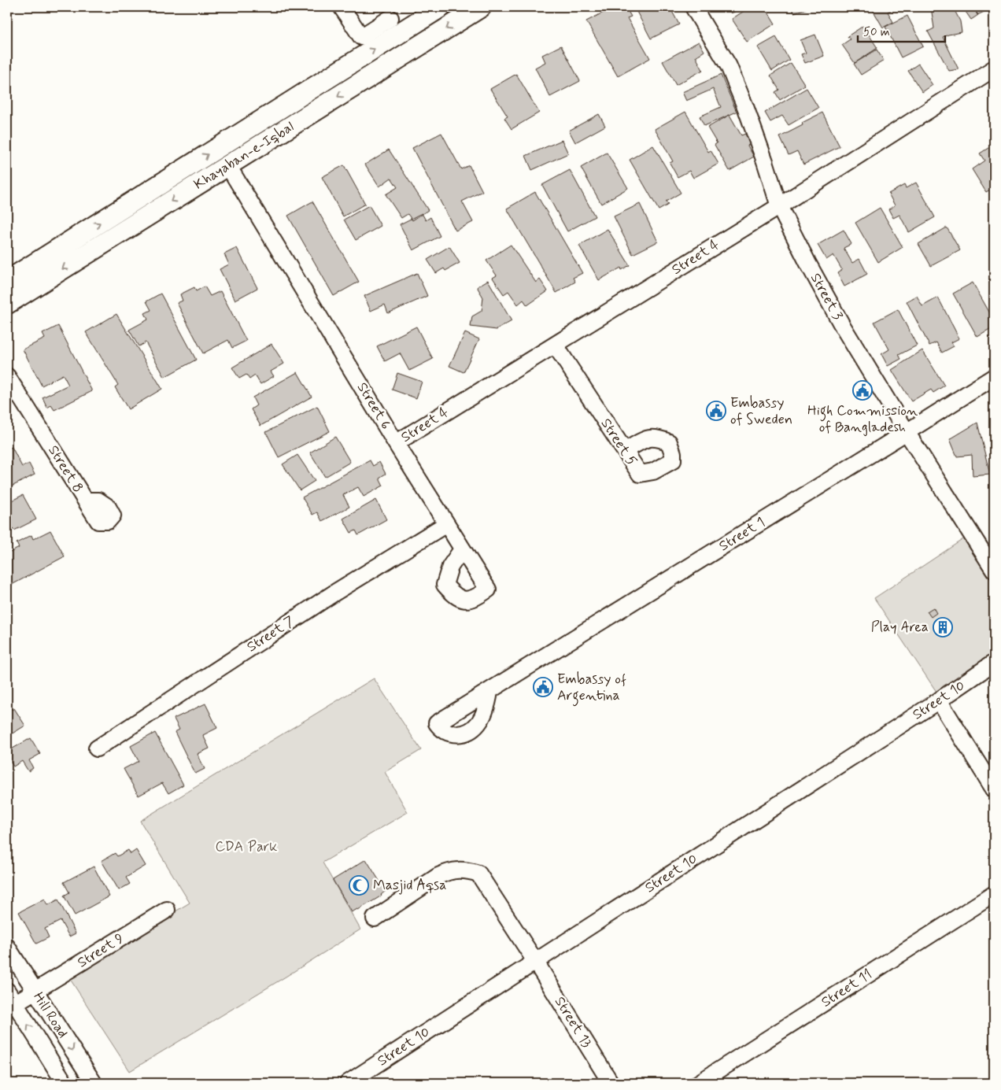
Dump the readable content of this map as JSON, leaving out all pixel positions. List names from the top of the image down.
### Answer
{
  "streets": {
    "main road": ["Khayaban-e-Iqbal"],
    "street": [
      "Street 4",
      "Street 3",
      "Street 6",
      "Street 5",
      "Street 8",
      "Street 1",
      "Street 7",
      "Street 10",
      "Street 9",
      "Street 11",
      "Hill Road",
      "Street 13"
    ]
  },
  "crossings": [
    ["Khayaban-e-Iqbal", "Street 6"],
    ["Street 4", "Street 3"],
    ["Street 4", "Street 6"],
    ["Street 4", "Street 5"],
    ["Street 3", "Street 1"],
    ["Street 6", "Street 7"],
    ["Street 10", "Street 13"],
    ["Street 9", "Hill Road"]
  ],
  "parks": ["CDA Park"],
  "places": {
    "public building": ["High Commission of Bangladesh", "Embassy of Sweden", "Embassy of Argentina"],
    "building": ["Play Area"],
    "mosque": ["Masjid Aqsa"]
  },
  "scale_bar": "50 m"
}
